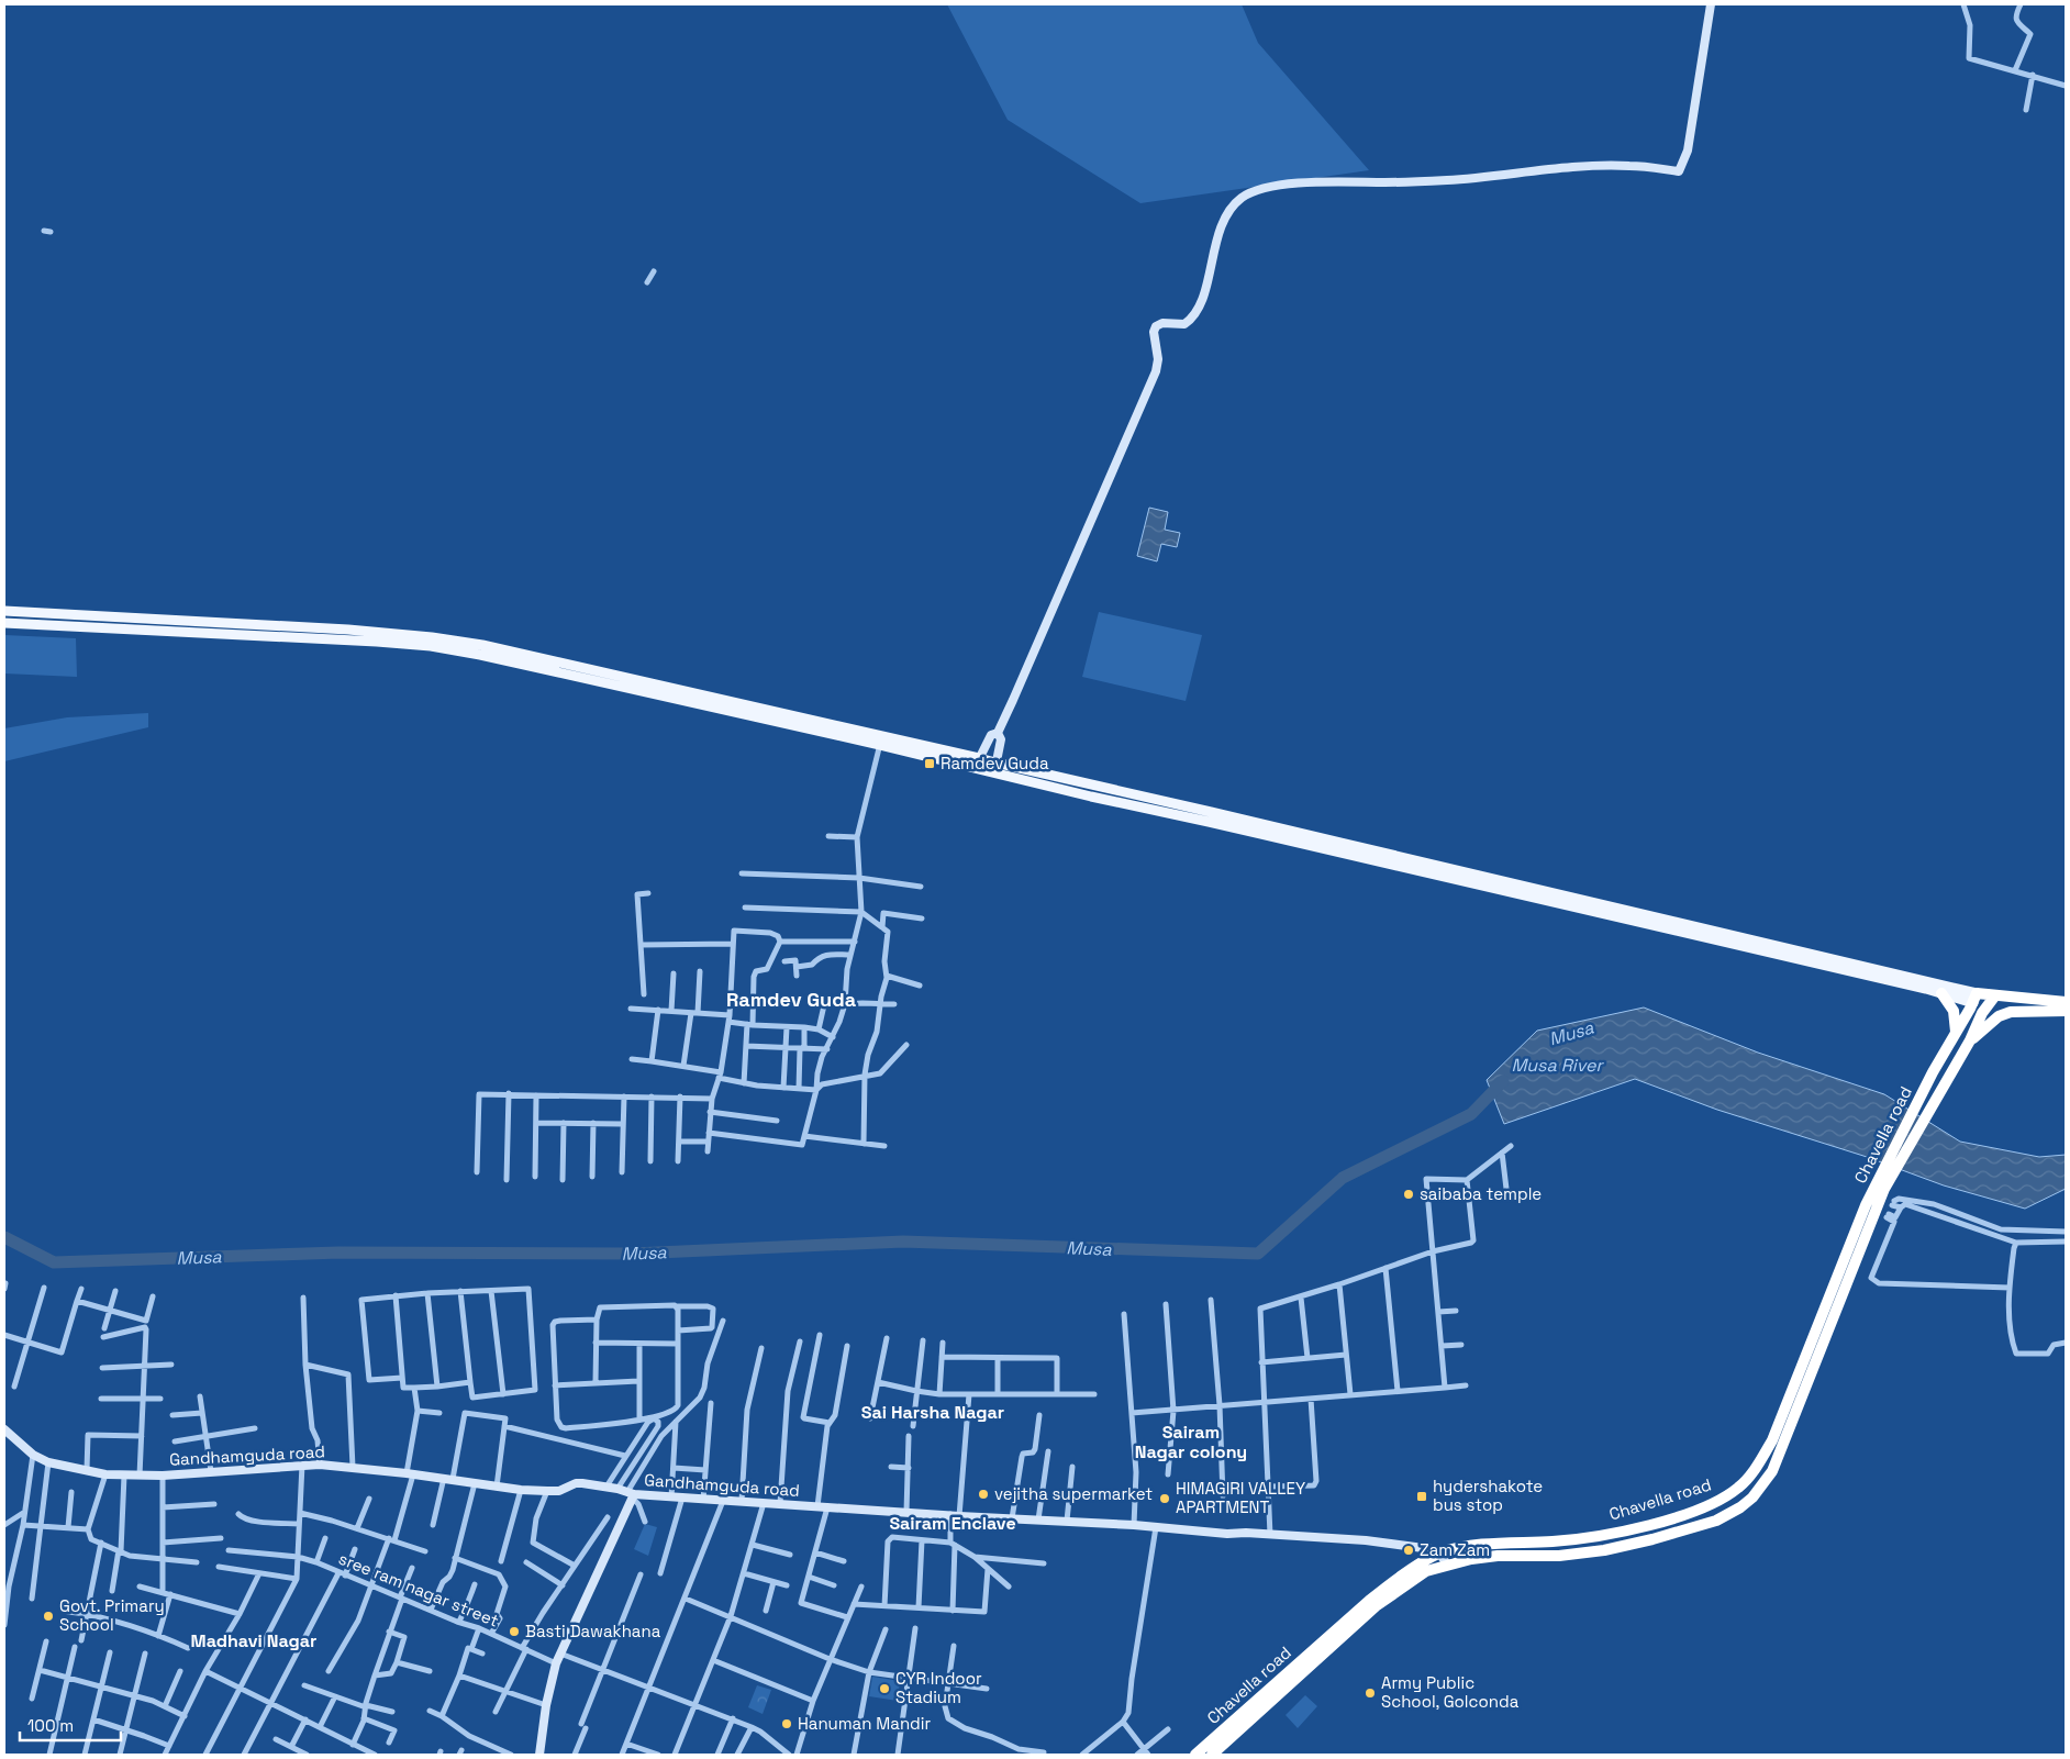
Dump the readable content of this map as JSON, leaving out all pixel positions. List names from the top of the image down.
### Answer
{
  "streets": {
    "highway": ["Chavella road"],
    "street": ["Gandhamguda road", "sree ram nagar street"]
  },
  "crossings": [
    ["Chavella road", "Gandhamguda road"]
  ],
  "districts": [
    "Ramdev Guda",
    "Sai Harsha Nagar",
    "Sairam Nagar colony",
    "Sairam Enclave",
    "Madhavi Nagar"
  ],
  "water": ["Musa", "Musa River"],
  "places": {
    "transit": ["Ramdev Guda", "hydershakote bus stop"],
    "other": [
      "saibaba temple",
      "vejitha supermarket",
      "HIMAGIRI VALLEY APARTMENT",
      "Zam Zam",
      "Govt. Primary School",
      "Basti Dawakhana",
      "CYR Indoor Stadium",
      "Army Public School, Golconda",
      "Hanuman Mandir"
    ]
  },
  "scale_bar": "100 m"
}
